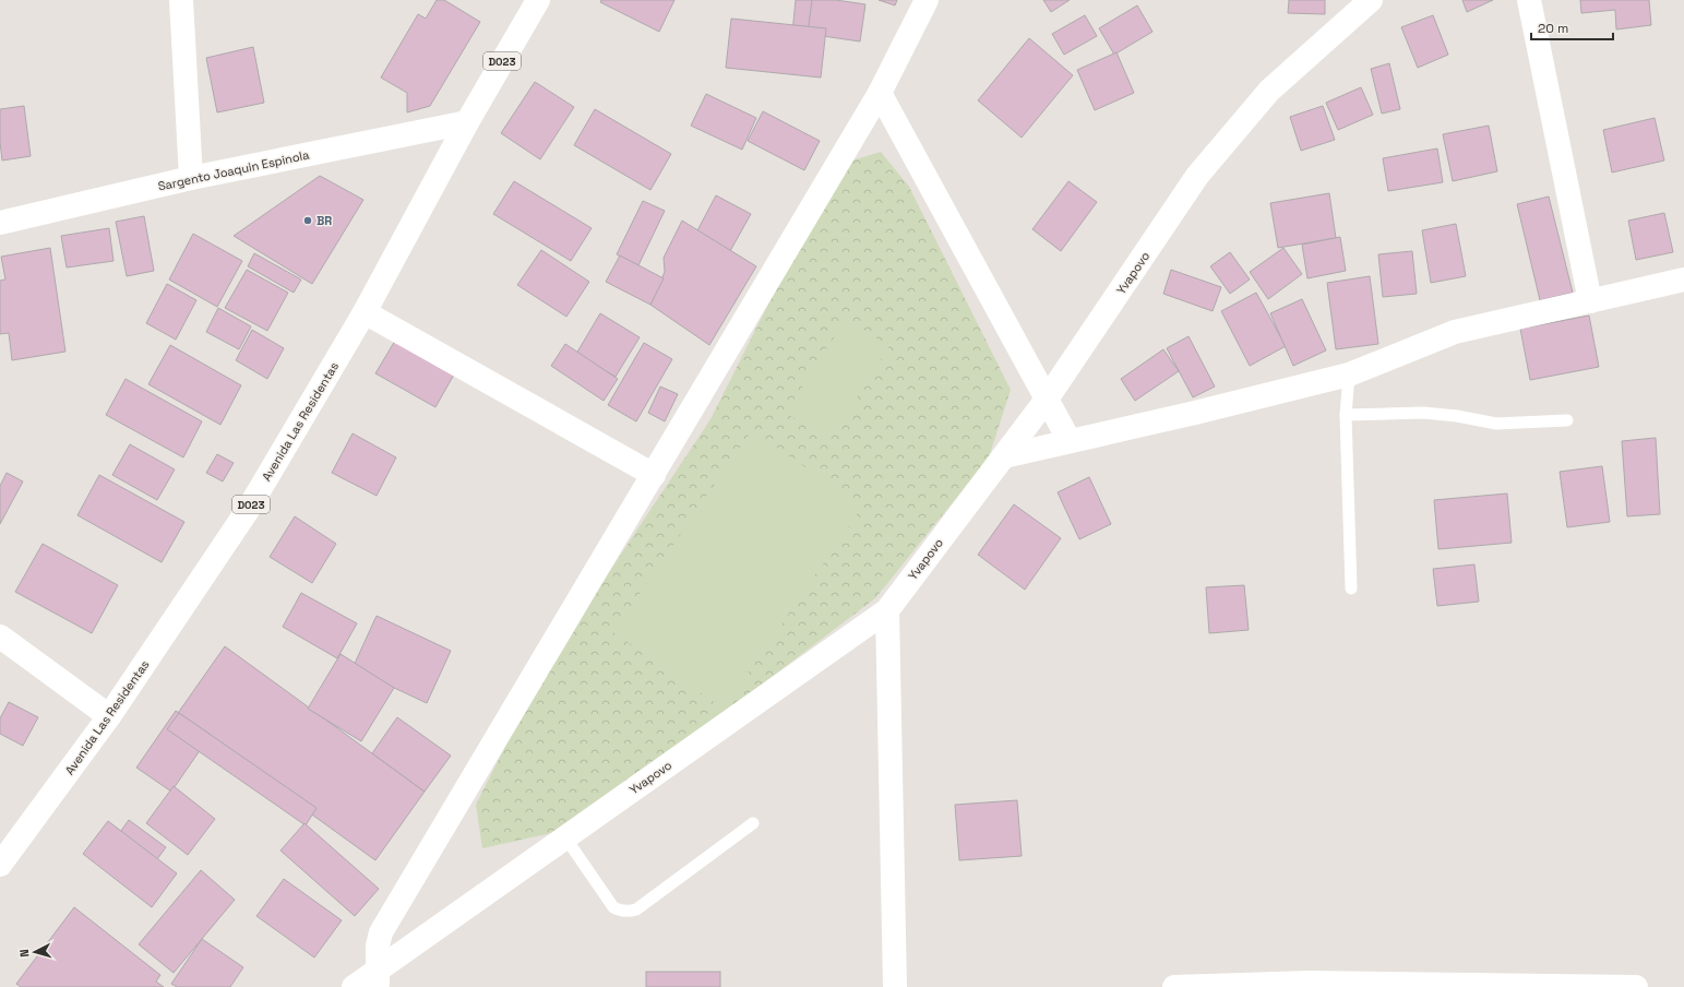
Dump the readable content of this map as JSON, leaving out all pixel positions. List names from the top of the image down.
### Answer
{
  "streets": {
    "street": [
      "D023",
      "Sargento Joaquin Espinola",
      "Yvapovo",
      "Avenida Las Residentas"
    ]
  },
  "crossings": [
    ["Sargento Joaquin Espinola", "Avenida Las Residentas"]
  ],
  "places": ["BR"],
  "scale_bar": "20 m",
  "north": "left"
}
